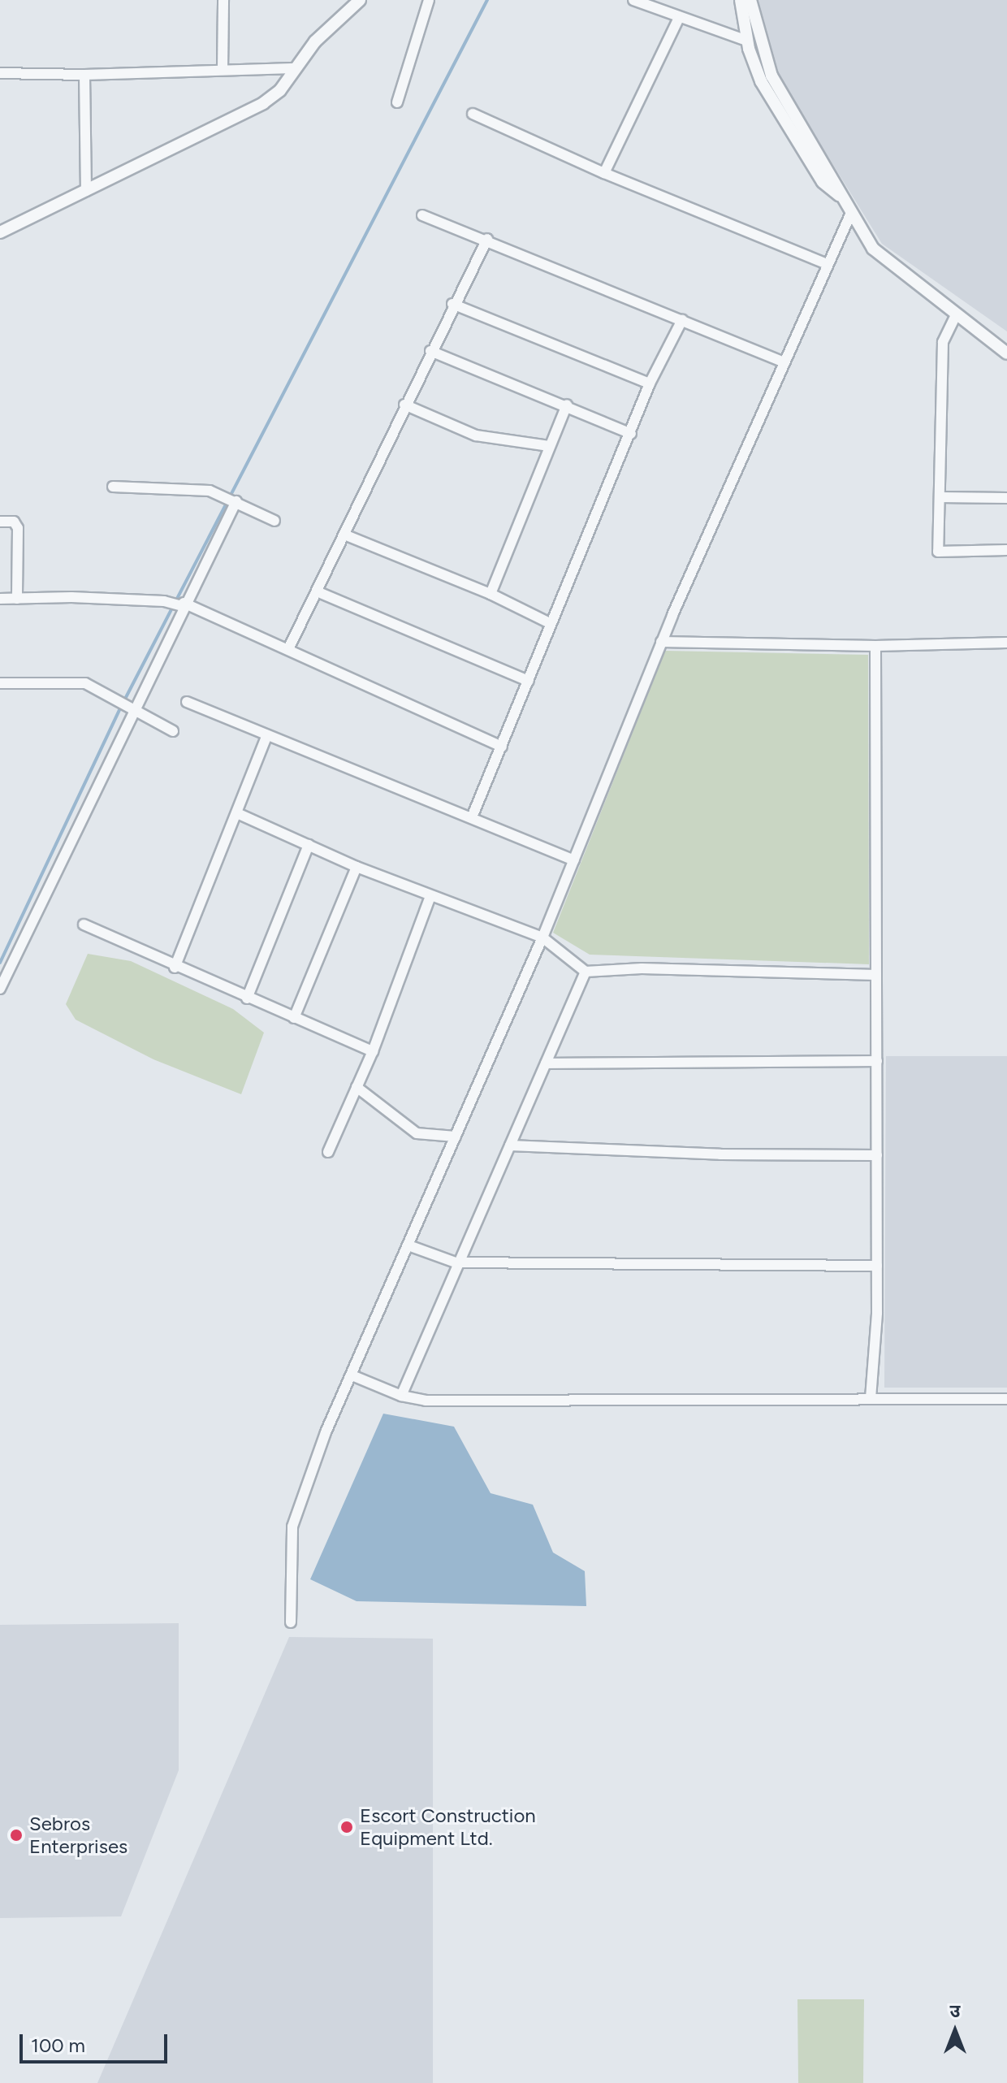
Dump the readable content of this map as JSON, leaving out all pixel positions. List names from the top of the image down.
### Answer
{
  "places": ["Escort Construction Equipment Ltd.", "Sebros Enterprises"],
  "scale_bar": "100 m",
  "north": "top"
}
